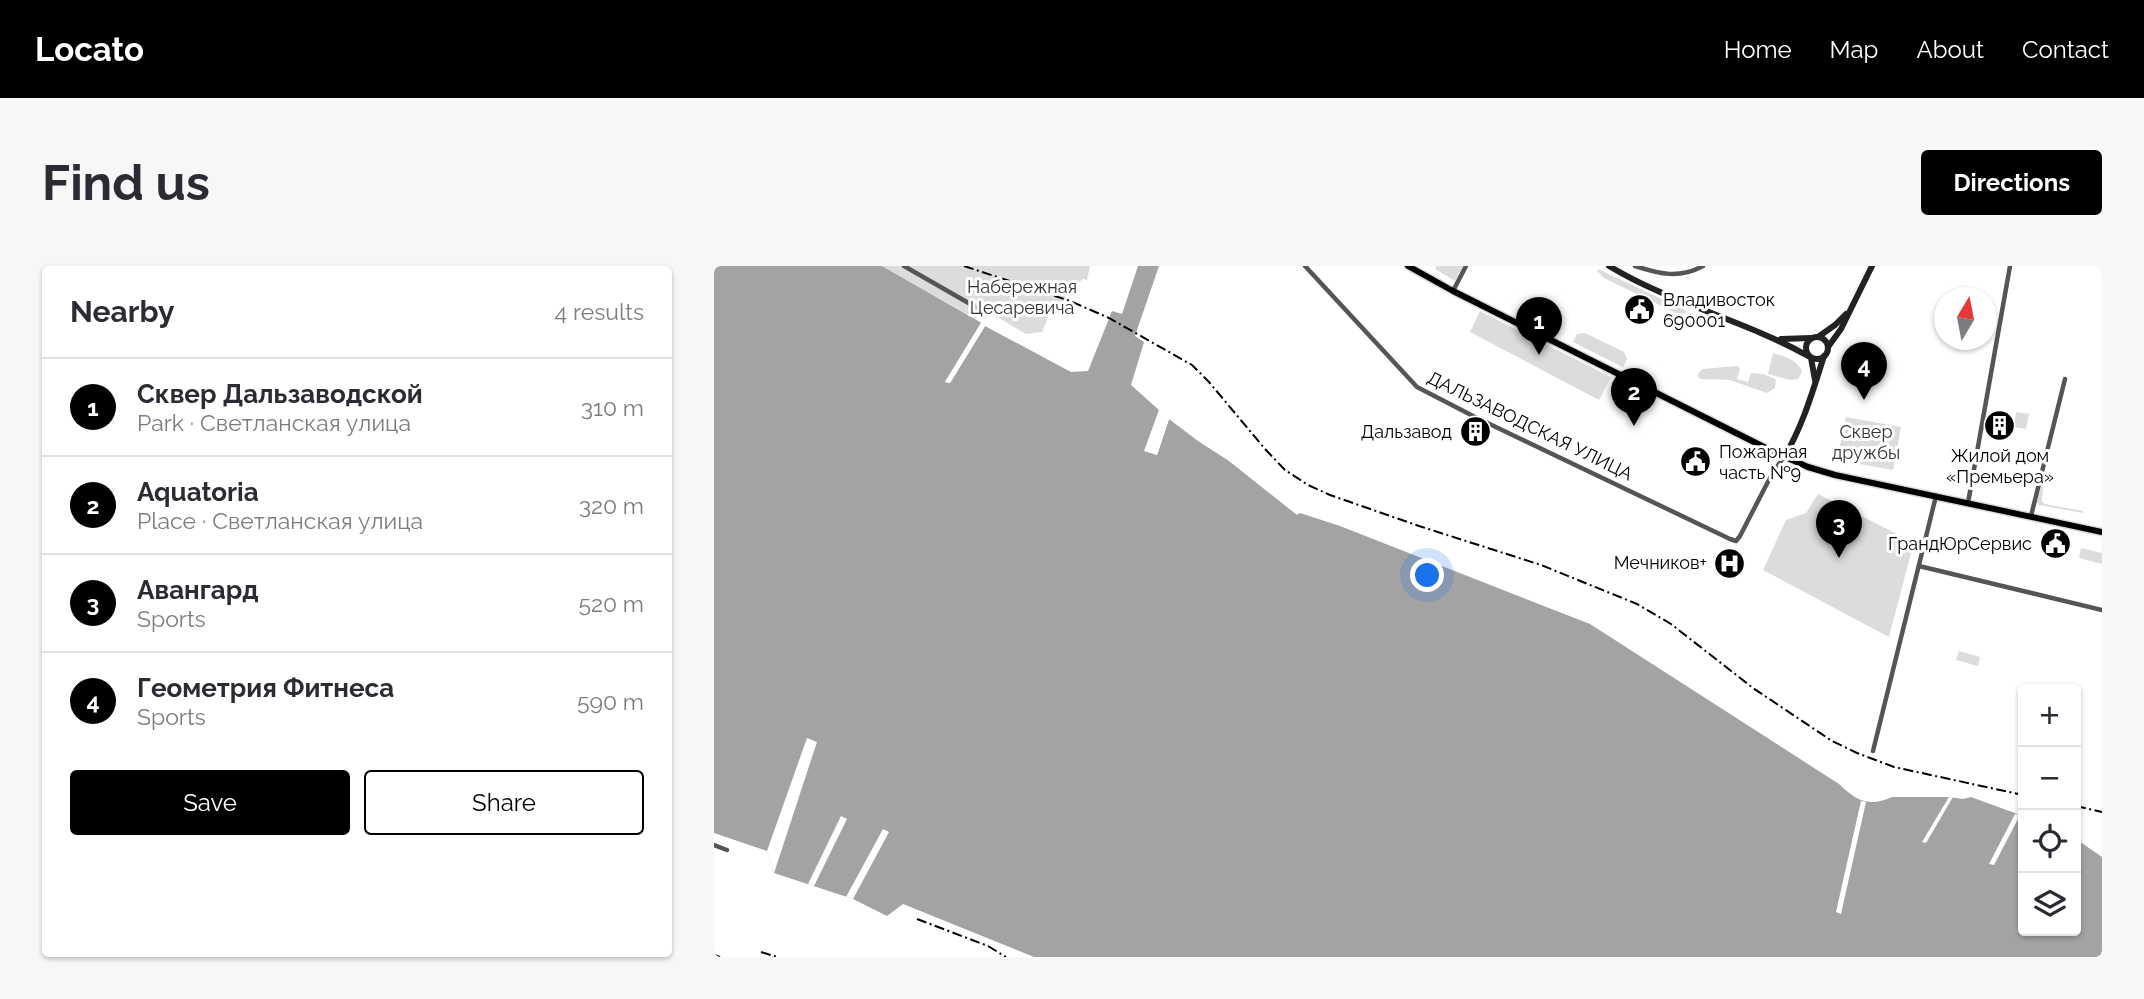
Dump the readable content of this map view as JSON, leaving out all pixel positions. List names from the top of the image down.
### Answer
{
  "streets": {
    "street": ["ДАЛЬЗАВОДСКАЯ УЛИЦА"]
  },
  "parks": ["Набережная Цесаревича", "Сквер дружбы"],
  "places": {
    "public building": ["Владивосток 690001", "Пожарная часть №9", "ГрандЮрСервис"],
    "building": ["Жилой дом «Премьера»", "Дальзавод"],
    "hospital": ["Мечников+"]
  },
  "north": "top",
  "page": {
    "header": "Locato",
    "nav": [
      "Home",
      "Map",
      "About",
      "Contact"
    ],
    "buttons": [
      "Directions",
      ["Save", "Share"]
    ],
    "title": "Find us",
    "heading": ["Nearby", "4 results"],
    "pins": [
      "1",
      "4",
      "2",
      "3"
    ],
    "list": [
      {
        "mark": "1",
        "name": "Сквер Дальзаводской",
        "note": "Park · Светланская улица",
        "value": "310 m"
      },
      {
        "mark": "2",
        "name": "Aquatoria",
        "note": "Place · Светланская улица",
        "value": "320 m"
      },
      {
        "mark": "3",
        "name": "Авангард",
        "note": "Sports",
        "value": "520 m"
      },
      {
        "mark": "4",
        "name": "Геометрия Фитнеса",
        "note": "Sports",
        "value": "590 m"
      }
    ],
    "map_buttons": ["+", "−"]
  }
}
